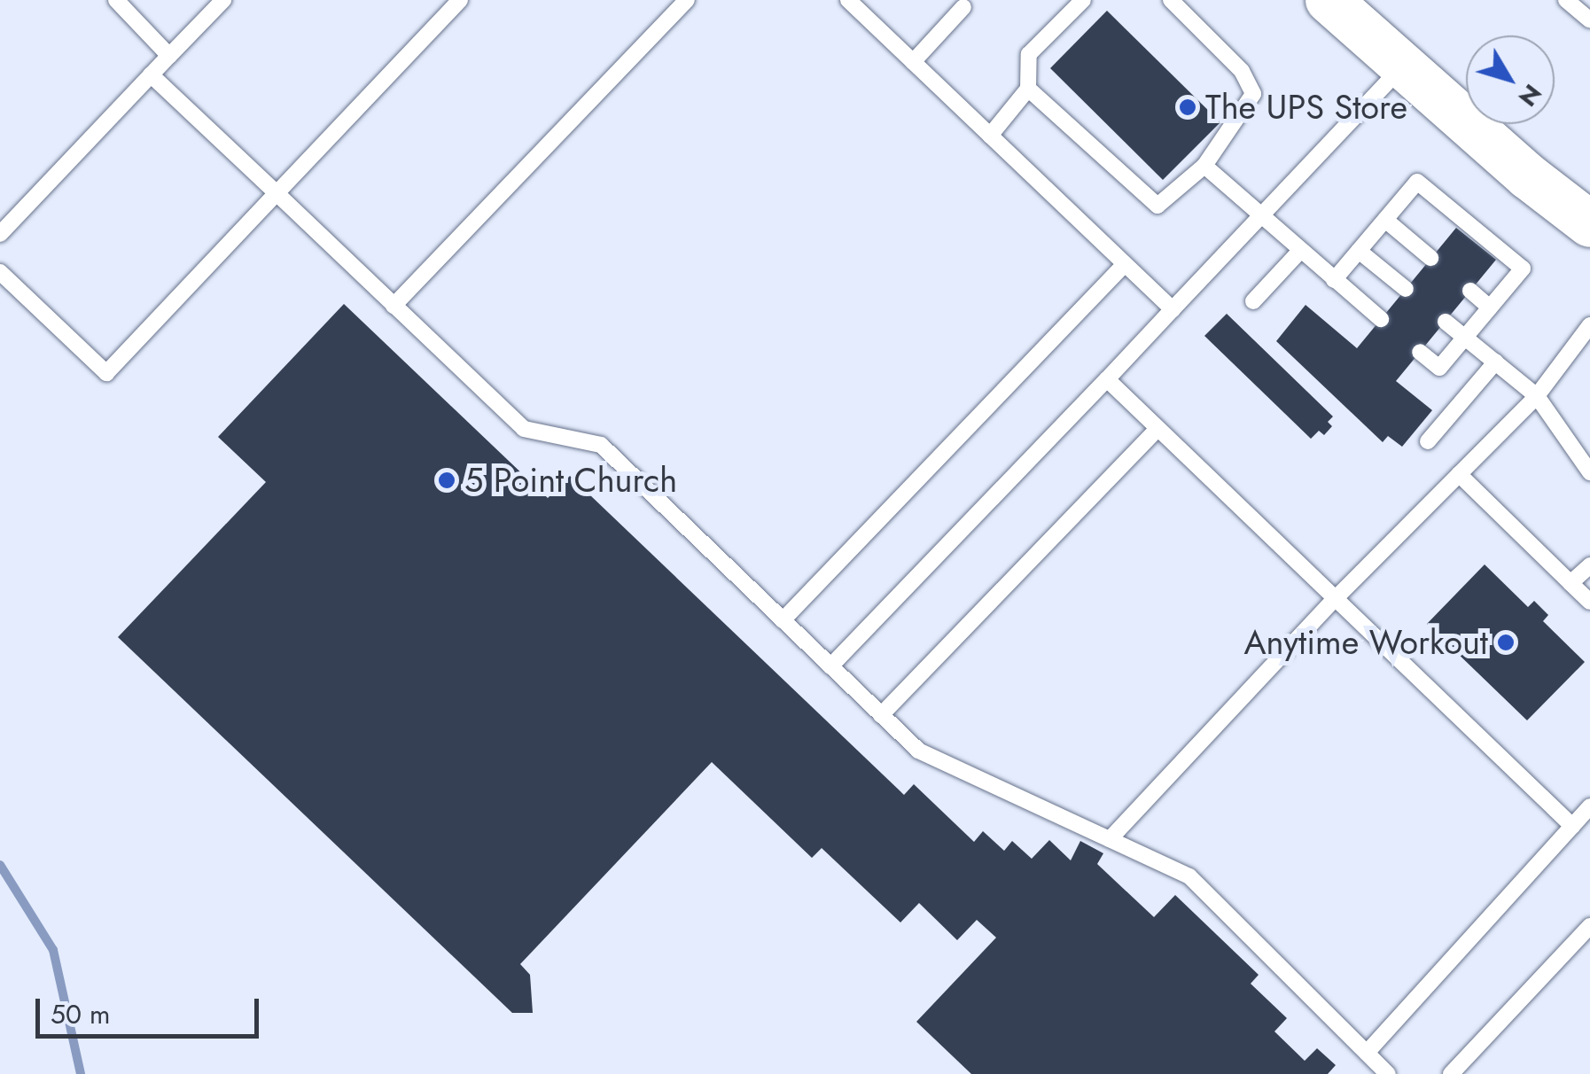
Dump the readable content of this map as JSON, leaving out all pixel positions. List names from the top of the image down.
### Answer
{
  "places": ["The UPS Store", "5 Point Church", "Anytime Workout"],
  "scale_bar": "50 m",
  "north": "bottom right"
}
